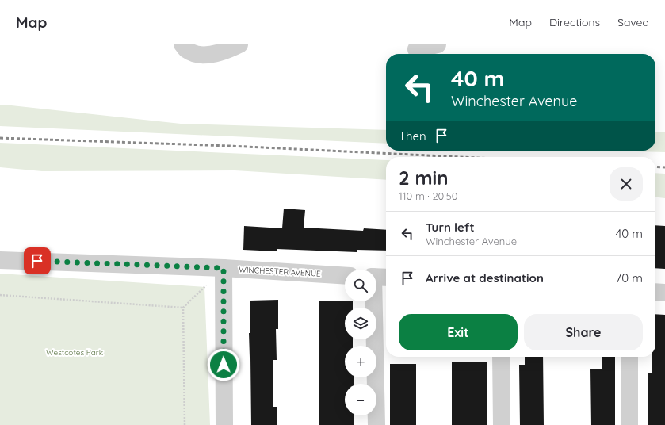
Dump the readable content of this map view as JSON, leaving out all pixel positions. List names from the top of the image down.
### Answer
{
  "streets": {
    "street": ["WINCHESTER AVENUE"]
  },
  "parks": ["Westcotes Park"],
  "page": {
    "header": "Map",
    "nav": ["Map", "Directions", "Saved"],
    "turn": ["40 m", "Winchester Avenue"],
    "then": "Then",
    "heading": ["2 min", "110 m · 20:50"],
    "list": [
      {
        "name": "Turn left",
        "note": "Winchester Avenue",
        "value": "40 m"
      },
      {
        "name": "Arrive at destination",
        "value": "70 m"
      }
    ],
    "map_buttons": ["+", "−"],
    "buttons": ["Exit", "Share"]
  }
}
